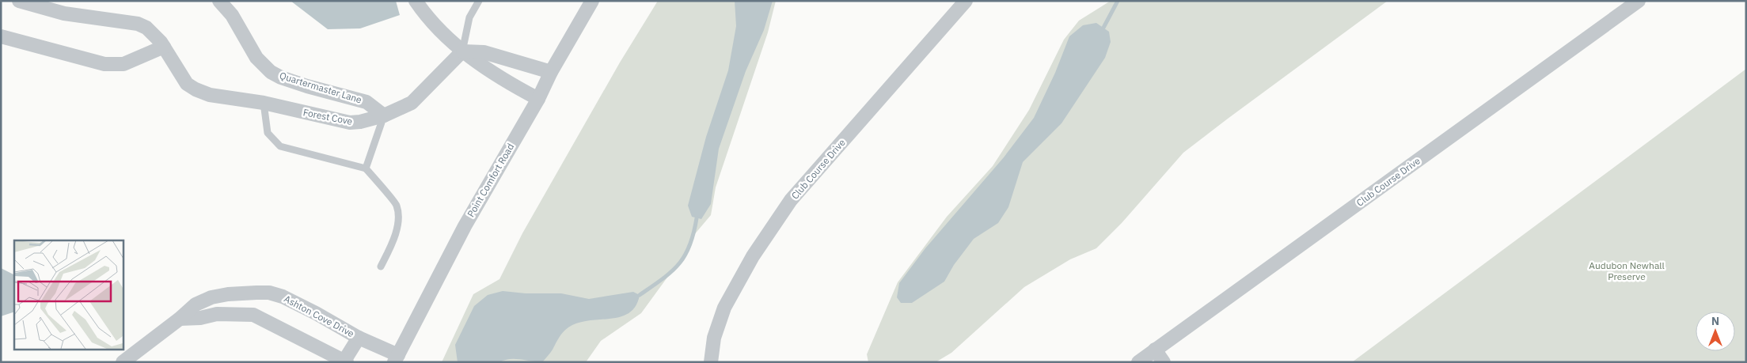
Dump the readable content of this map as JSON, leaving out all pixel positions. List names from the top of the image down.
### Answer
{
  "streets": {
    "street": [
      "Quartermaster Lane",
      "Forest Cove",
      "Club Course Drive",
      "Point Comfort Road",
      "Ashton Cove Drive"
    ]
  },
  "crossings": [
    ["Quartermaster Lane", "Forest Cove"],
    ["Point Comfort Road", "Ashton Cove Drive"]
  ],
  "parks": ["Audubon Newhall Preserve"],
  "north": "top"
}
